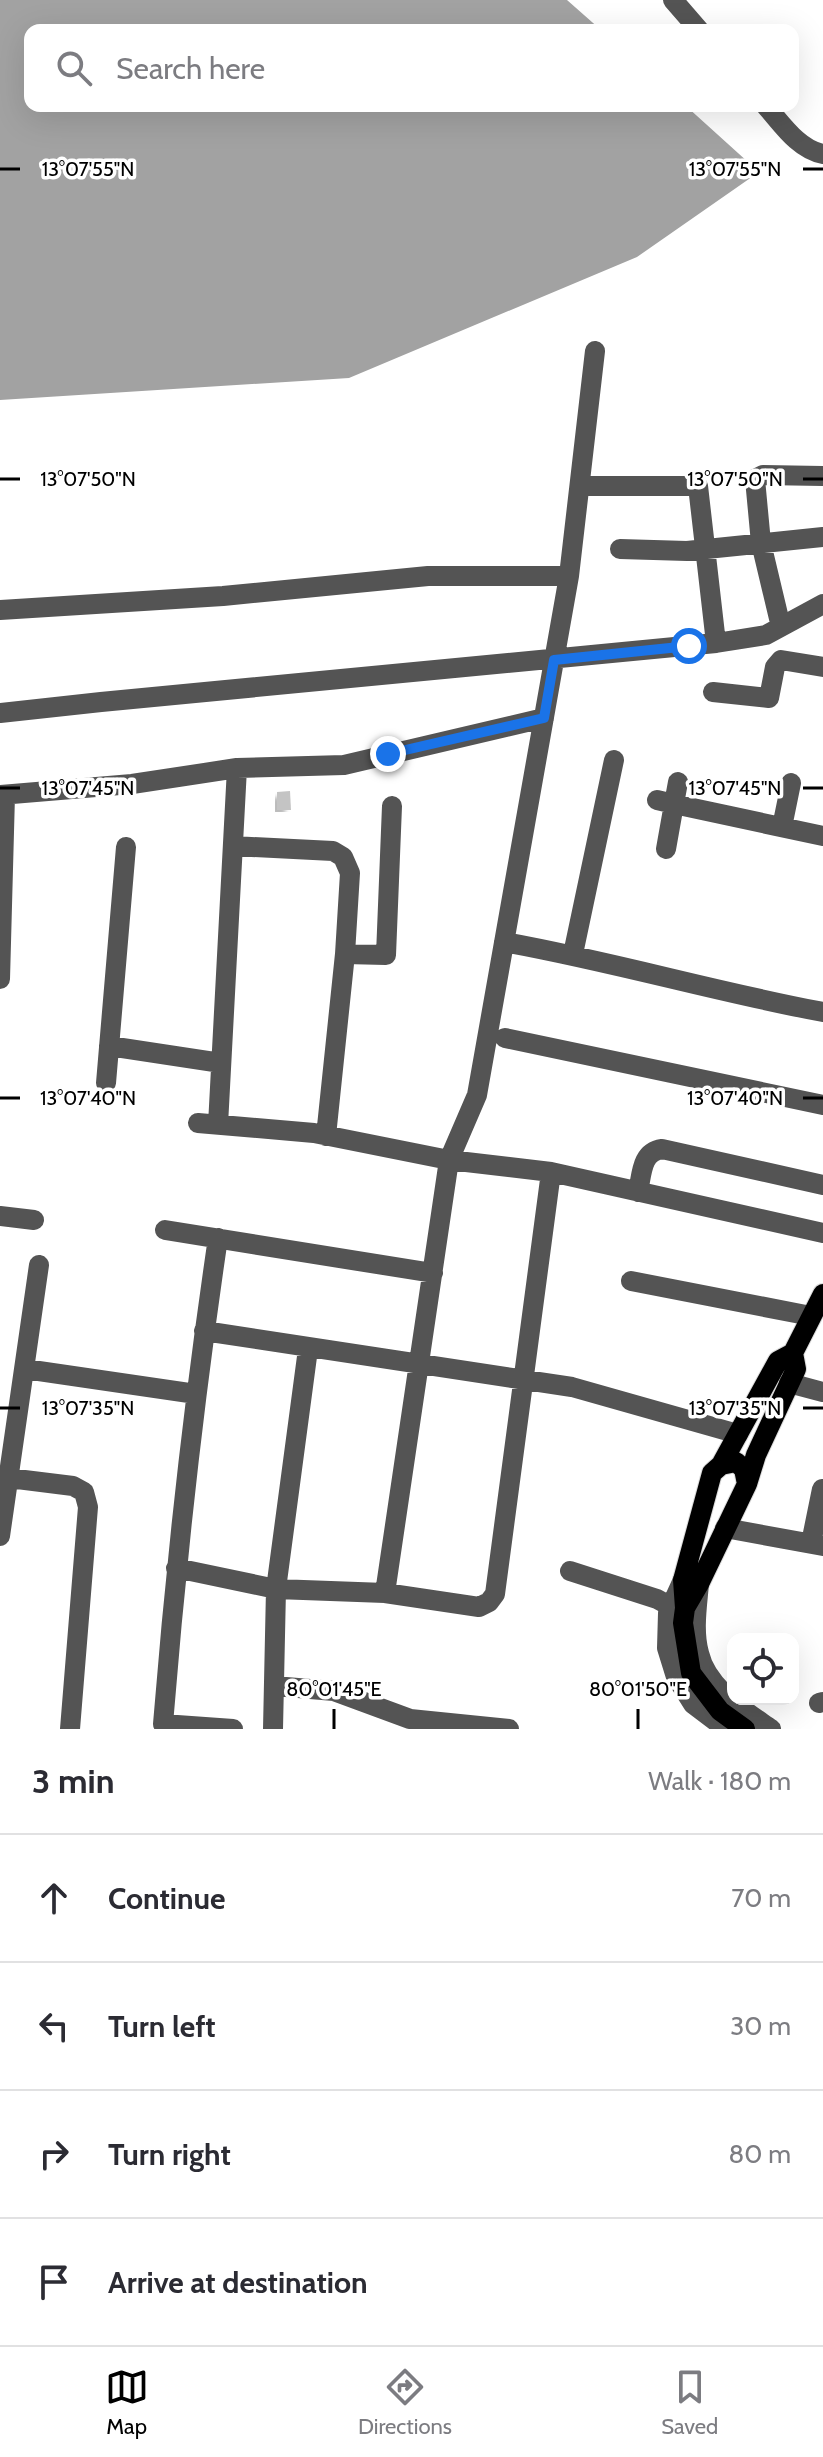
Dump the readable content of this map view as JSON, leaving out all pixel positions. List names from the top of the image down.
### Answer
{
  "page": {
    "search": "Search here",
    "heading": ["3 min", "Walk · 180 m"],
    "list": [
      ["Continue", "70 m"],
      ["Turn left", "30 m"],
      ["Turn right", "80 m"],
      "Arrive at destination"
    ],
    "nav": ["Map", "Directions", "Saved"]
  },
  "coordinates": [
    "13°07'55\"N",
    "13°07'50\"N",
    "13°07'45\"N",
    "13°07'40\"N",
    "13°07'35\"N",
    "80°01'45\"E",
    "80°01'50\"E"
  ]
}
